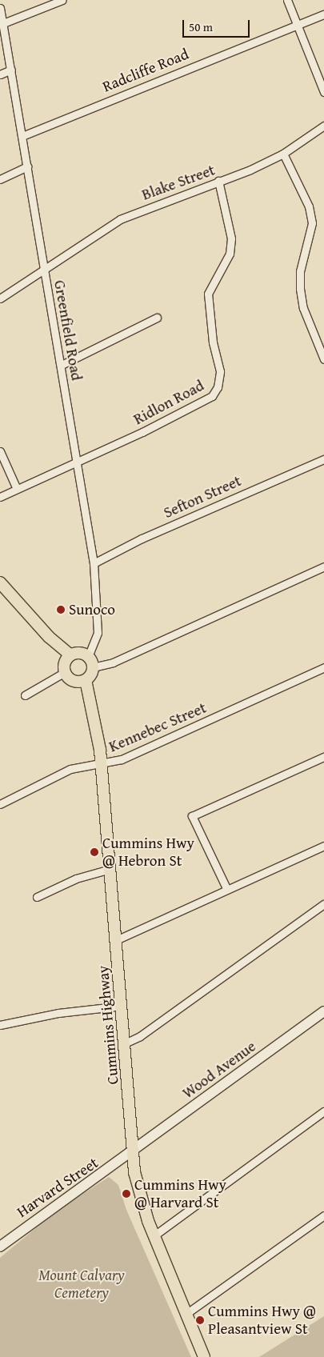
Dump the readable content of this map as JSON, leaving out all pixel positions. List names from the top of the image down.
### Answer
{
  "streets": {
    "main road": ["Cummins Highway", "Wood Avenue", "Harvard Street"],
    "street": [
      "Radcliffe Road",
      "Blake Street",
      "Greenfield Road",
      "Ridlon Road",
      "Sefton Street",
      "Kennebec Street"
    ]
  },
  "crossings": [
    ["Radcliffe Road", "Greenfield Road"],
    ["Blake Street", "Greenfield Road"],
    ["Blake Street", "Ridlon Road"],
    ["Greenfield Road", "Ridlon Road"],
    ["Greenfield Road", "Sefton Street"],
    ["Greenfield Road", "Cummins Highway"],
    ["Kennebec Street", "Cummins Highway"],
    ["Cummins Highway", "Wood Avenue"],
    ["Cummins Highway", "Harvard Street"],
    ["Wood Avenue", "Harvard Street"]
  ],
  "parks": ["Mount Calvary Cemetery"],
  "places": [
    "Sunoco",
    "Cummins Hwy @ Hebron St",
    "Cummins Hwy @ Harvard St",
    "Cummins Hwy @ Pleasantview St"
  ],
  "scale_bar": "50 m"
}
